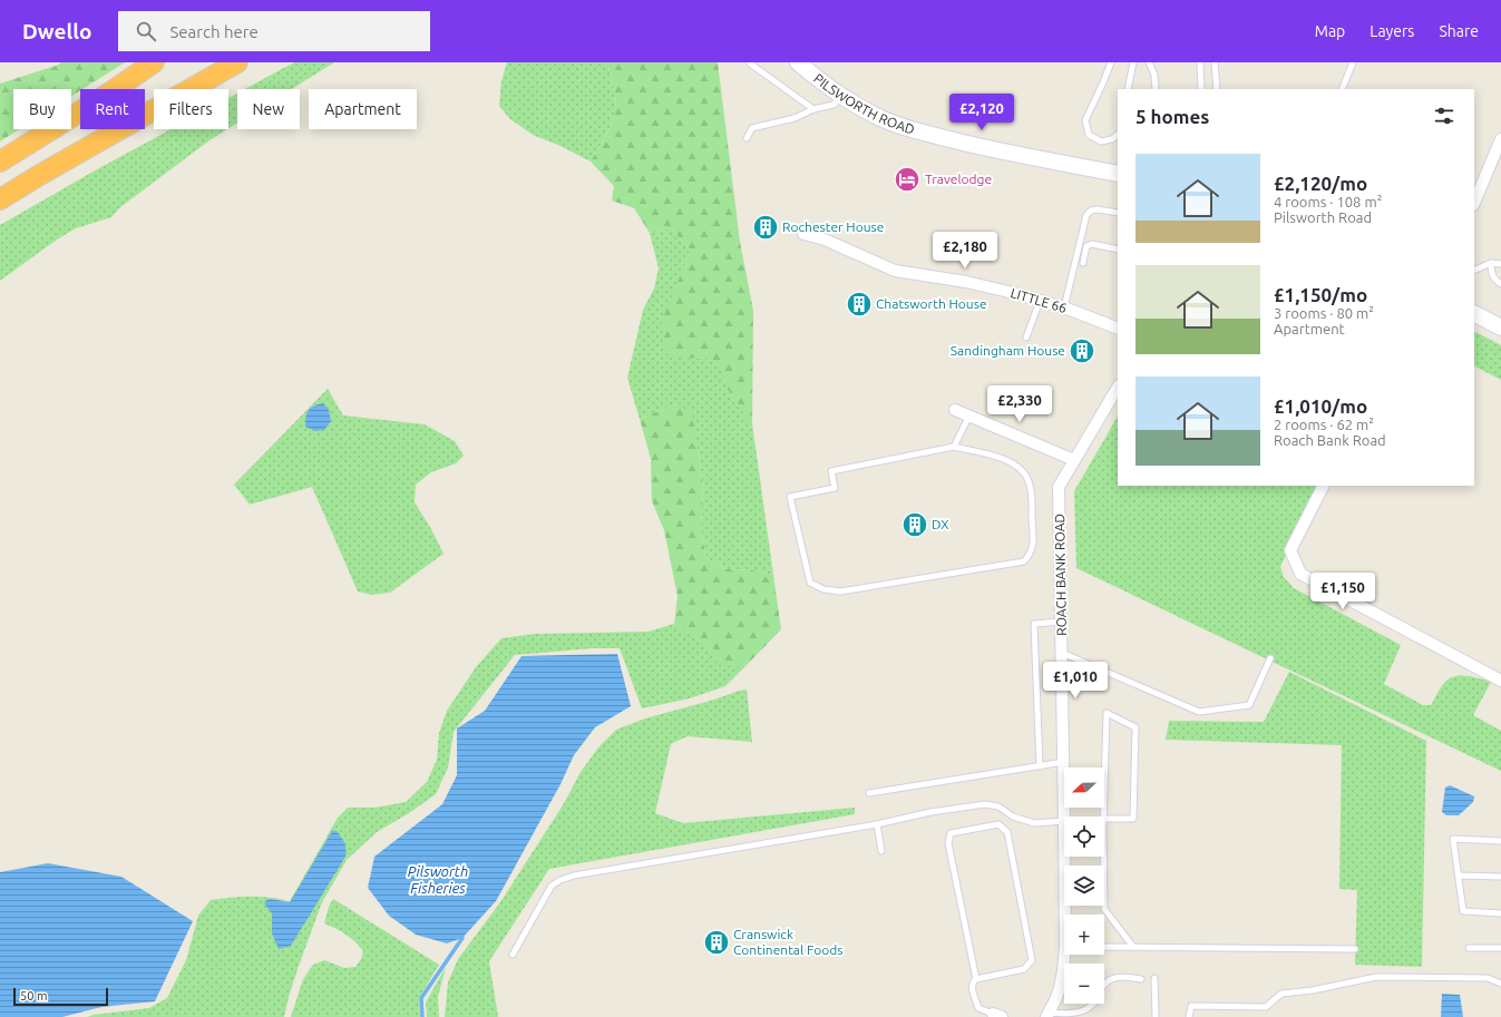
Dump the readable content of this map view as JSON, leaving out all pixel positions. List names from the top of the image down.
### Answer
{
  "streets": {
    "street": ["PILSWORTH ROAD", "LITTLE 66", "ROACH BANK ROAD"]
  },
  "water": ["Pilsworth Fisheries"],
  "places": {
    "hotel": ["Travelodge"],
    "building": [
      "Rochester House",
      "Chatsworth House",
      "Sandingham House",
      "DX",
      "Cranswick Continental Foods"
    ]
  },
  "scale_bar": "50 m",
  "north": "left",
  "page": {
    "header": "Dwello",
    "search": "Search here",
    "nav": ["Map", "Layers", "Share"],
    "chip": [
      "Buy",
      "Rent",
      "Filters",
      "New",
      "Apartment"
    ],
    "heading": "5 homes",
    "price": [
      "£2,120",
      "£2,180",
      "£2,330",
      "£1,150",
      "£1,010"
    ],
    "list": [
      {
        "name": "£2,120/mo",
        "note": "4 rooms · 108 m² · Pilsworth Road"
      },
      {
        "name": "£1,150/mo",
        "note": "3 rooms · 80 m² · Apartment"
      },
      {
        "name": "£1,010/mo",
        "note": "2 rooms · 62 m² · Roach Bank Road"
      }
    ],
    "map_buttons": ["+", "−"],
    "scale": "50 m"
  }
}
